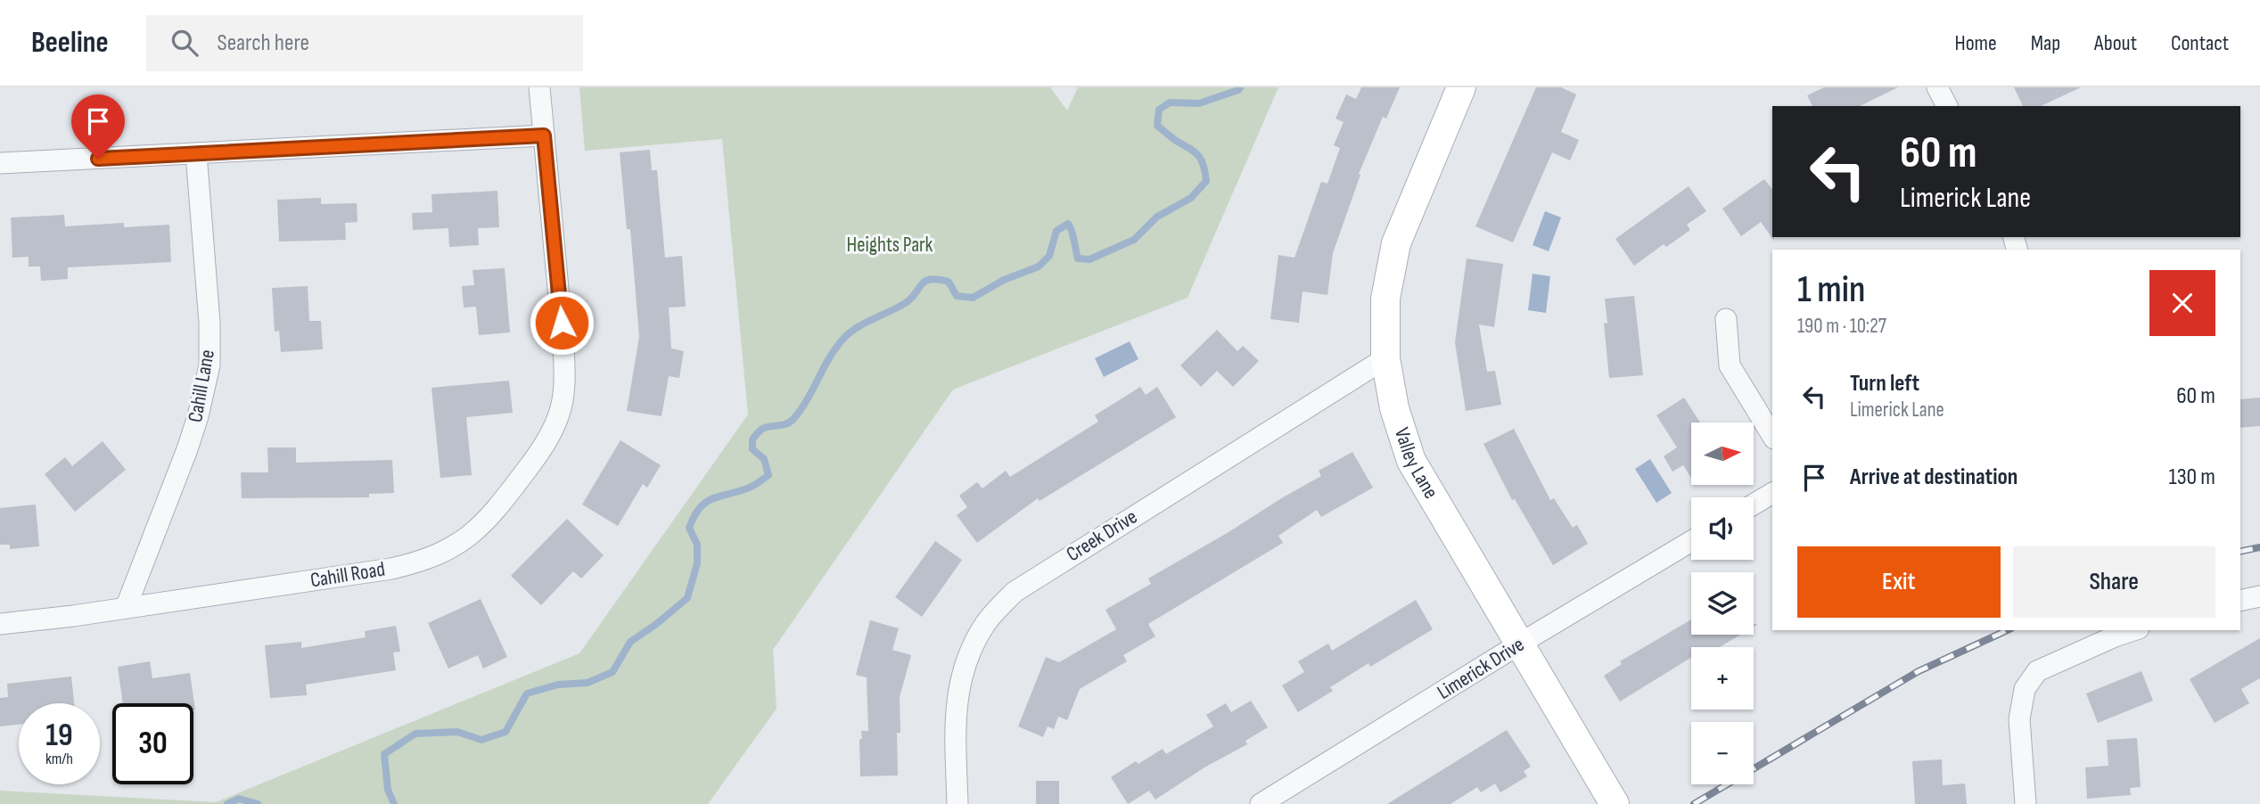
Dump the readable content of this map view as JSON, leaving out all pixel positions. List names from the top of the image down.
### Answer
{
  "streets": {
    "street": [
      "Cahill Lane",
      "Valley Lane",
      "Creek Drive",
      "Cahill Road",
      "Limerick Drive"
    ]
  },
  "crossings": [
    ["Cahill Lane", "Cahill Road"],
    ["Valley Lane", "Creek Drive"],
    ["Valley Lane", "Limerick Drive"]
  ],
  "parks": ["Heights Park"],
  "north": "right",
  "page": {
    "header": "Beeline",
    "search": "Search here",
    "nav": [
      "Home",
      "Map",
      "About",
      "Contact"
    ],
    "turn": ["60 m", "Limerick Lane"],
    "heading": ["1 min", "190 m · 10:27"],
    "list": [
      {
        "name": "Turn left",
        "note": "Limerick Lane",
        "value": "60 m"
      },
      {
        "name": "Arrive at destination",
        "value": "130 m"
      }
    ],
    "map_buttons": ["+", "−"],
    "buttons": ["Exit", "Share"],
    "speed": "19 km/h",
    "limit": "30"
  }
}
